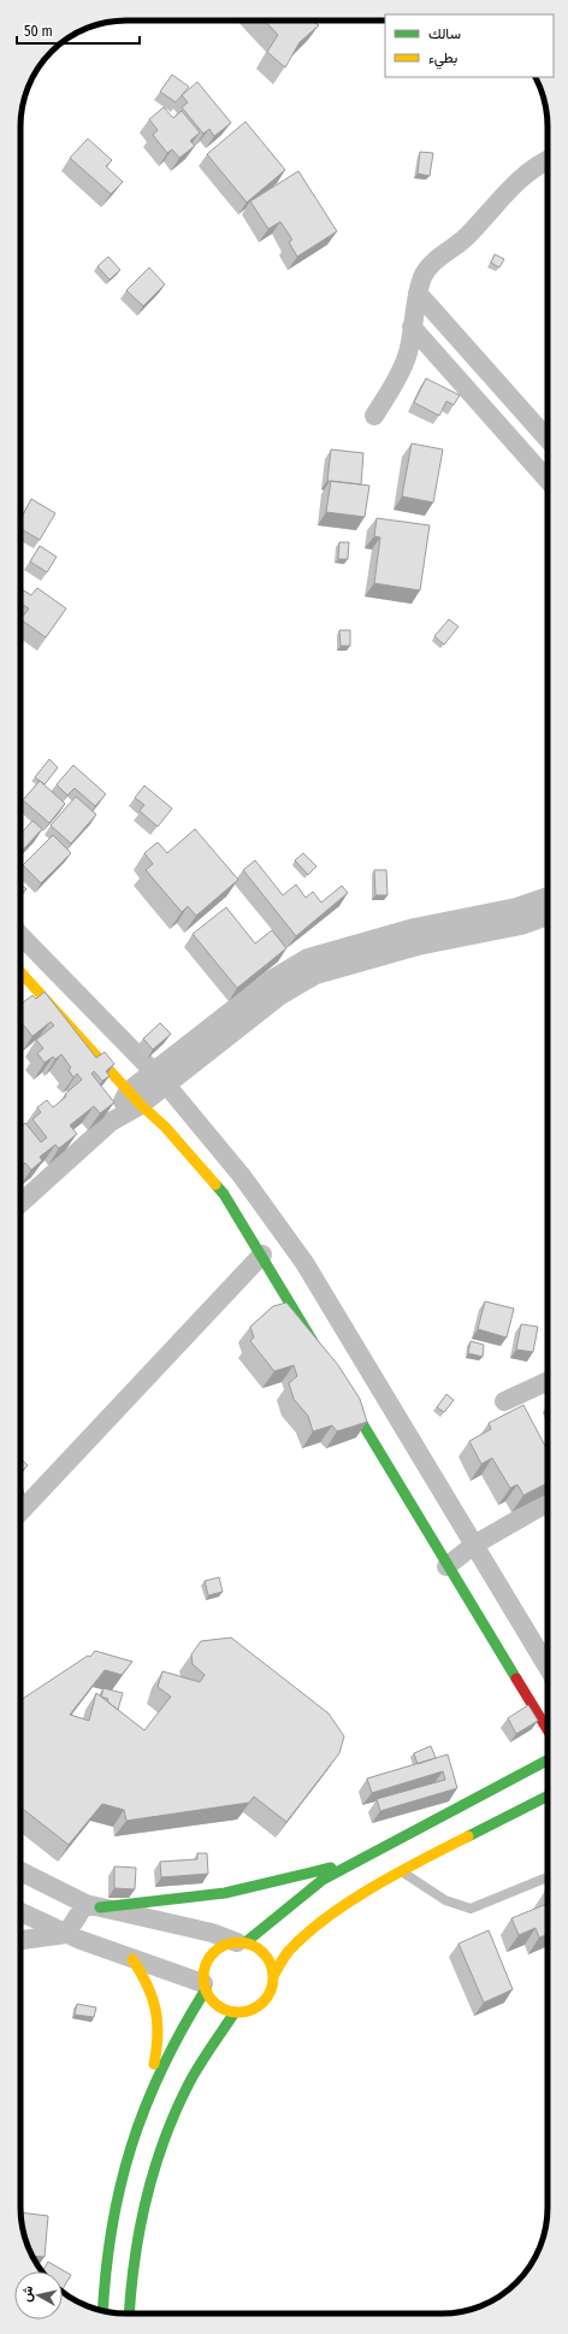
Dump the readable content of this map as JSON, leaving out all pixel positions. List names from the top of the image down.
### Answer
{
  "legend": ["سالك", "بطيء"],
  "scale_bar": "50 m",
  "north": "left"
}
